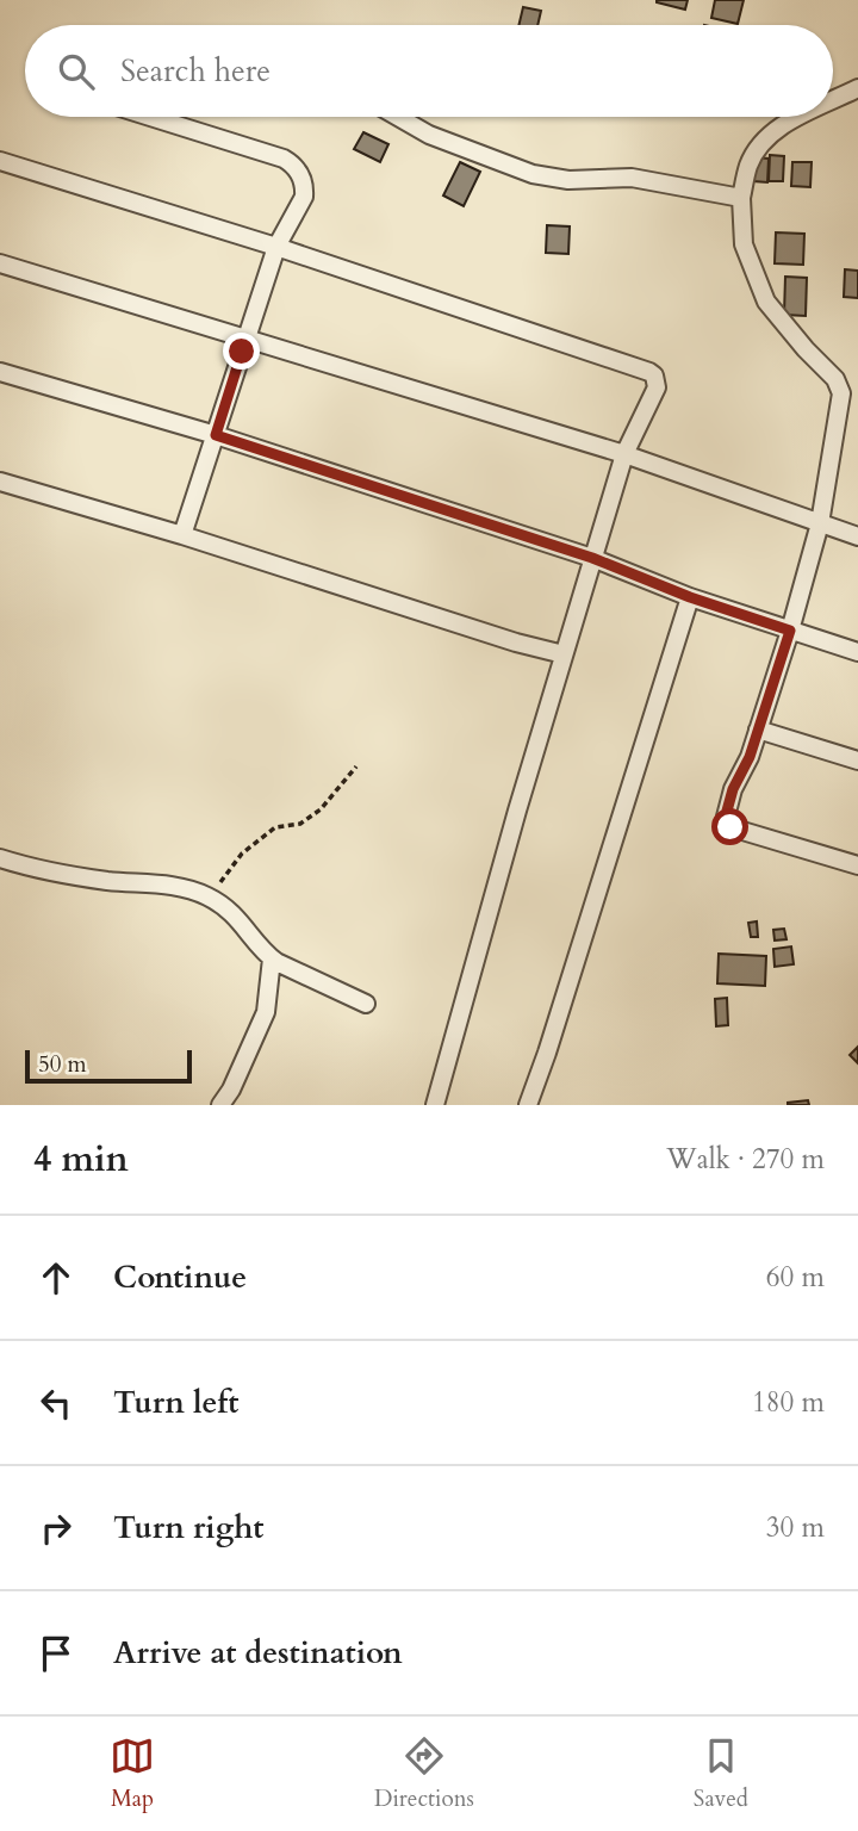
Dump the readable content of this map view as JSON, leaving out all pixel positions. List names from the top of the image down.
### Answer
{
  "scale_bar": "50 m",
  "page": {
    "search": "Search here",
    "scale": "50 m",
    "heading": ["4 min", "Walk · 270 m"],
    "list": [
      ["Continue", "60 m"],
      ["Turn left", "180 m"],
      ["Turn right", "30 m"],
      "Arrive at destination"
    ],
    "nav": ["Map", "Directions", "Saved"]
  }
}
